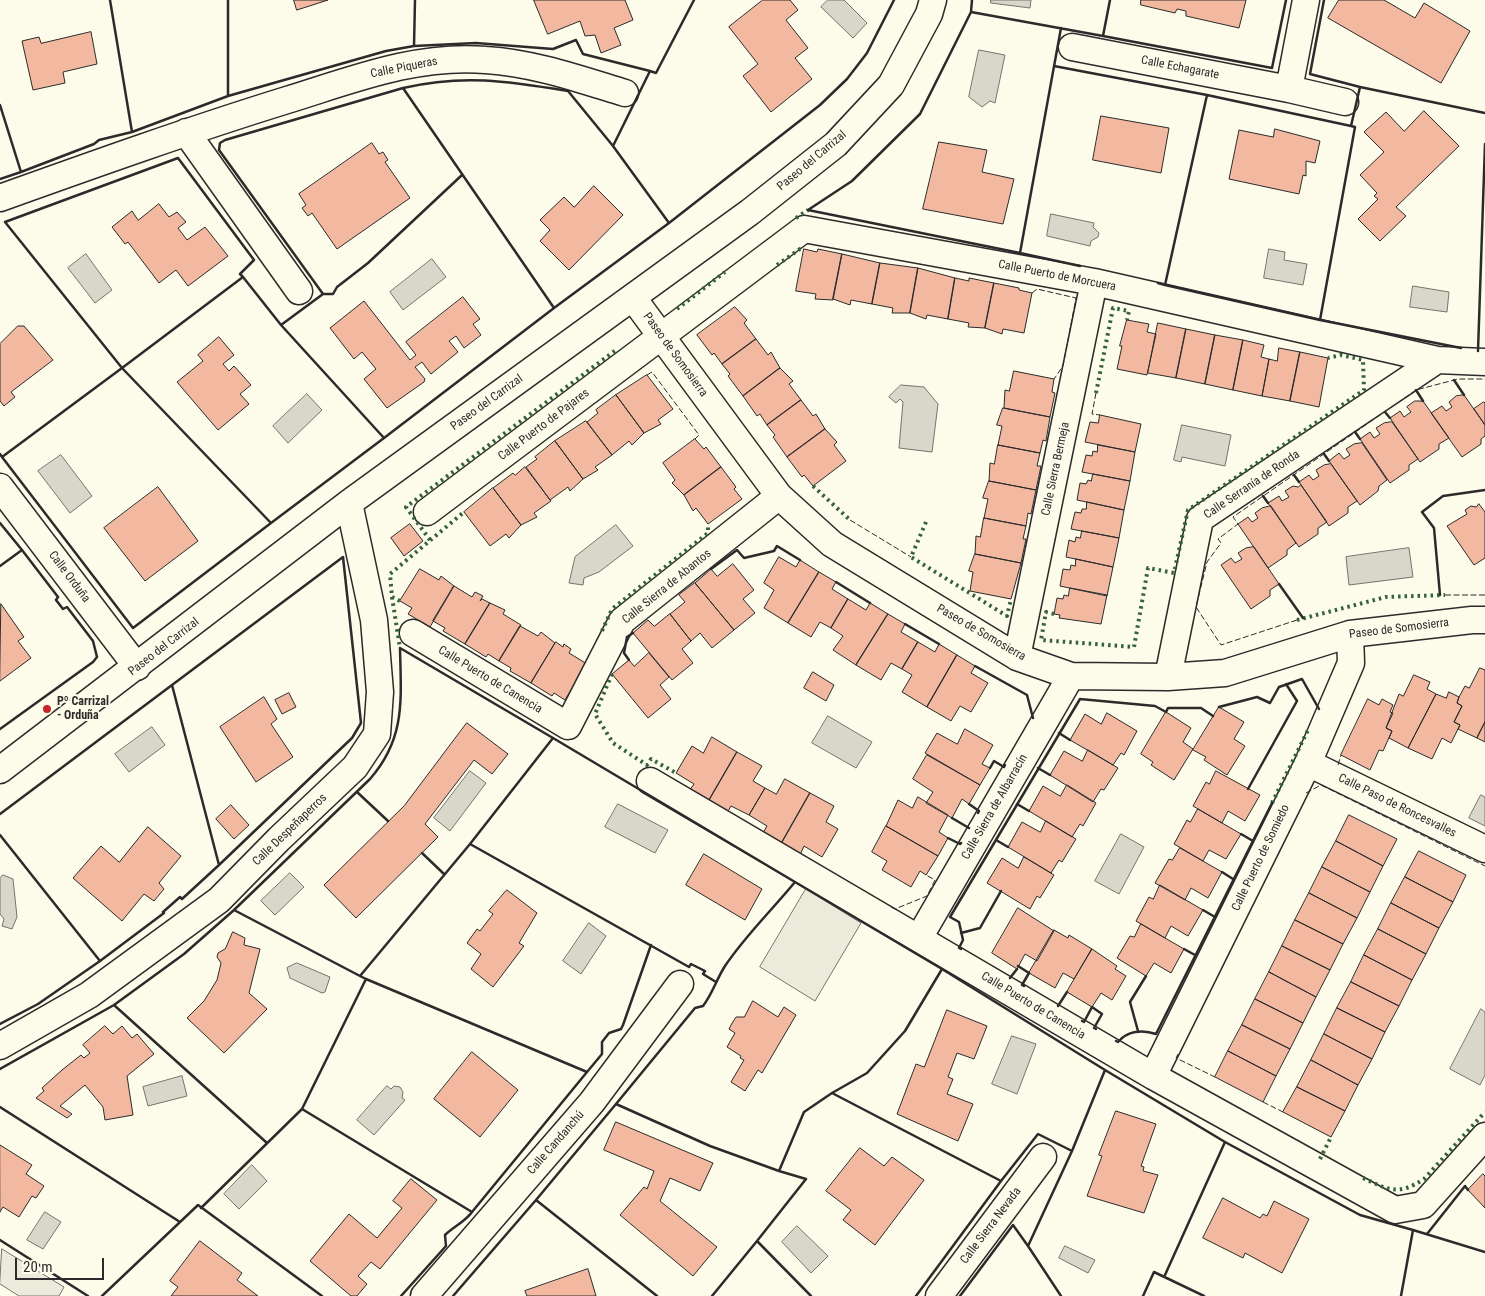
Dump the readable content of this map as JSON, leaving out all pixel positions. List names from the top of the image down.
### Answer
{
  "streets": {
    "street": [
      "Calle Piqueras",
      "Calle Echagarate",
      "Paseo del Carrizal",
      "Calle Puerto de Morcuera",
      "Paseo de Somosierra",
      "Calle Puerto de Pajares",
      "Calle Sierra Bermeja",
      "Calle Serranía de Ronda",
      "Calle Orduña",
      "Calle Sierra de Abantos",
      "Calle Puerto de Canencia",
      "Calle Paso de Roncesvalles",
      "Calle Sierra de Albarracín",
      "Calle Despeñaperros",
      "Calle Puerto de Somiedo",
      "Calle Candanchú",
      "Calle Sierra Nevada"
    ]
  },
  "crossings": [
    ["Paseo del Carrizal", "Paseo de Somosierra"],
    ["Paseo del Carrizal", "Calle Orduña"],
    ["Paseo del Carrizal", "Calle Despeñaperros"],
    ["Calle Puerto de Morcuera", "Paseo de Somosierra"],
    ["Calle Puerto de Morcuera", "Calle Puerto de Pajares"],
    ["Calle Puerto de Morcuera", "Calle Sierra Bermeja"],
    ["Calle Puerto de Morcuera", "Calle Serranía de Ronda"],
    ["Paseo de Somosierra", "Calle Puerto de Pajares"],
    ["Paseo de Somosierra", "Calle Sierra Bermeja"],
    ["Paseo de Somosierra", "Calle Serranía de Ronda"],
    ["Paseo de Somosierra", "Calle Sierra de Abantos"],
    ["Paseo de Somosierra", "Calle Sierra de Albarracín"],
    ["Paseo de Somosierra", "Calle Puerto de Somiedo"],
    ["Calle Sierra de Abantos", "Calle Puerto de Canencia"],
    ["Calle Puerto de Canencia", "Calle Sierra de Albarracín"],
    ["Calle Puerto de Canencia", "Calle Puerto de Somiedo"],
    ["Calle Paso de Roncesvalles", "Calle Puerto de Somiedo"]
  ],
  "places": ["Pº Carrizal - Orduña"],
  "scale_bar": "20 m"
}
